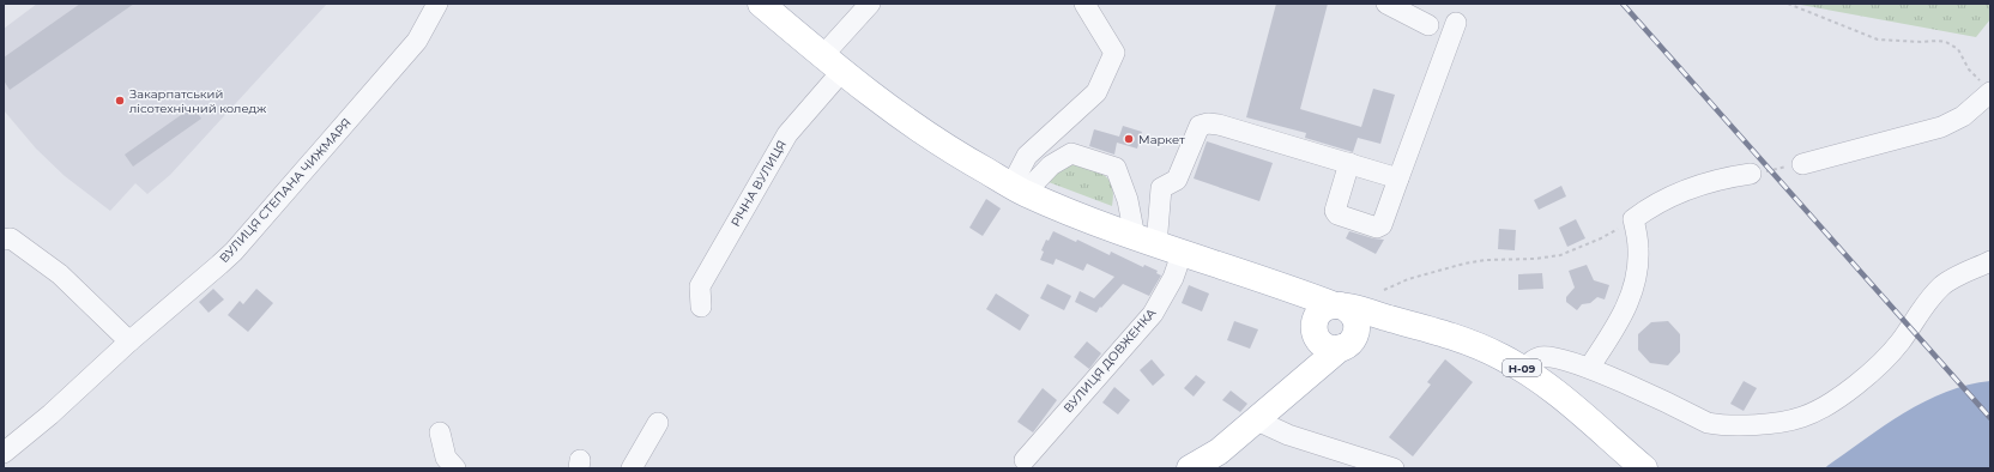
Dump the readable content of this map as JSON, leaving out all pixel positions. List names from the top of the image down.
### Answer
{
  "streets": {
    "main road": ["Н-09"],
    "street": ["РІЧНА ВУЛИЦЯ", "ВУЛИЦЯ СТЕПАНА ЧИЖМАРЯ", "ВУЛИЦЯ ДОВЖЕНКА"]
  },
  "places": ["Закарпатський лісотехнічний коледж", "Маркет"]
}
